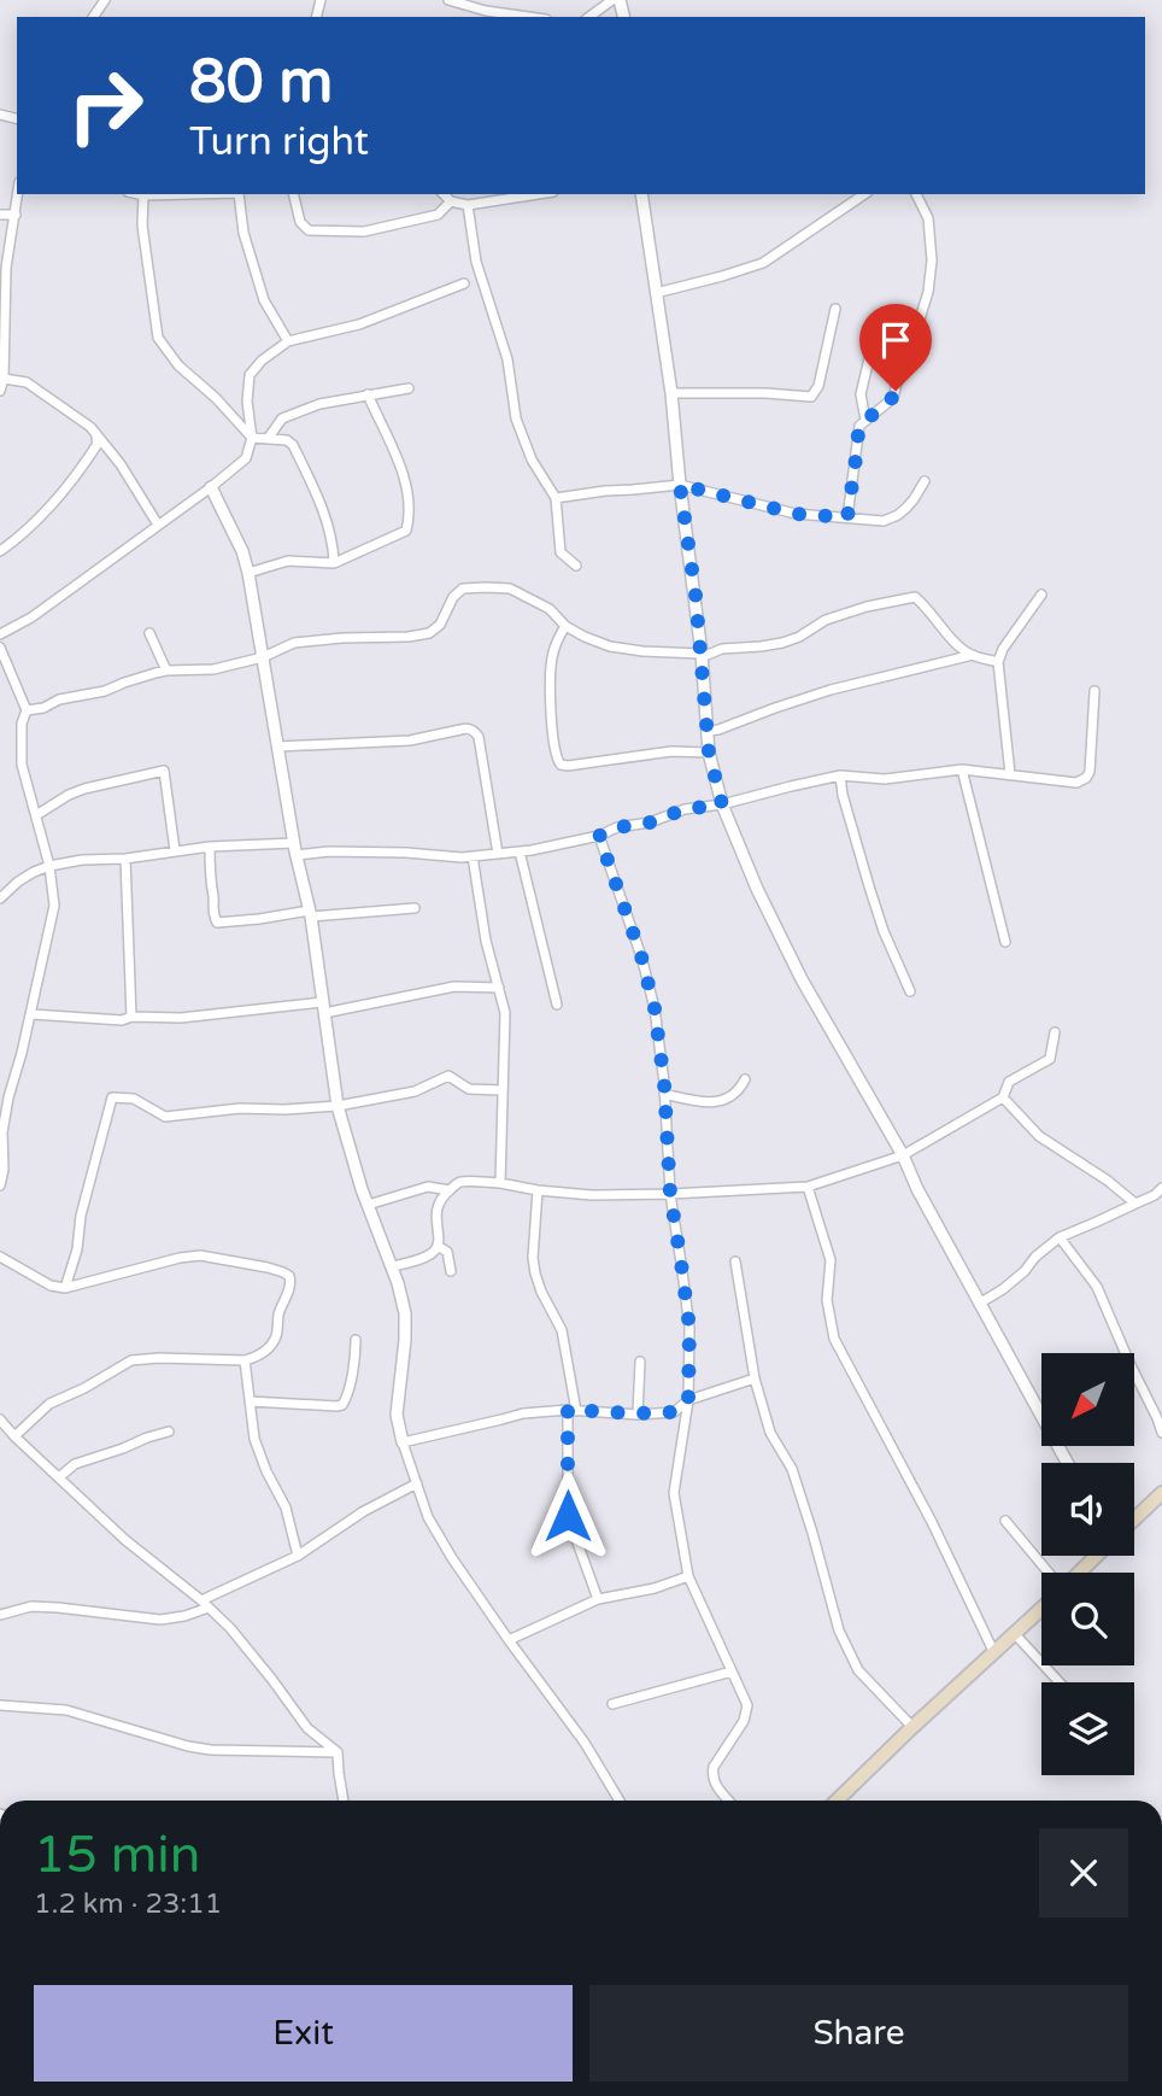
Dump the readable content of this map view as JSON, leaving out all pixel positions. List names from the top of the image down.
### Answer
{
  "north": "bottom left",
  "page": {
    "turn": ["80 m", "Turn right"],
    "heading": ["15 min", "1.2 km · 23:11"],
    "buttons": ["Exit", "Share"]
  }
}
